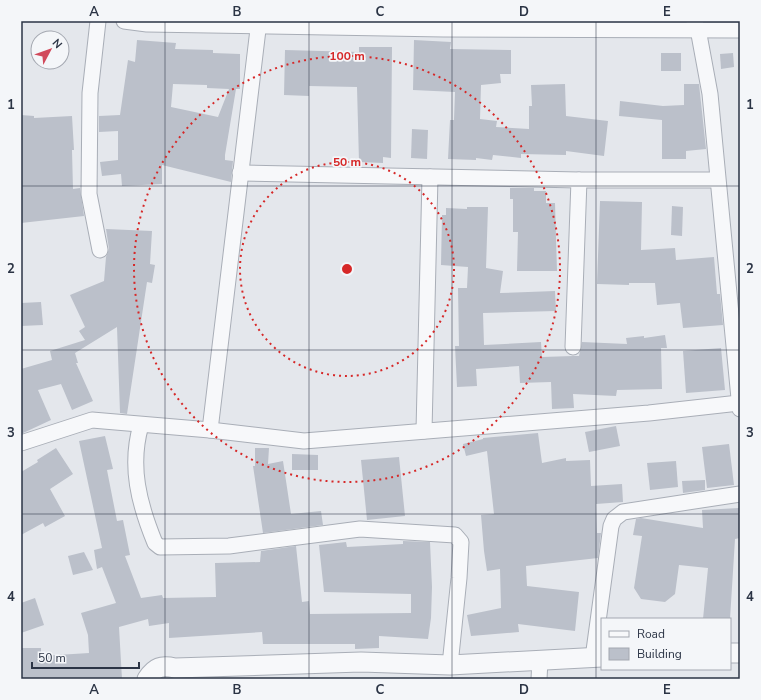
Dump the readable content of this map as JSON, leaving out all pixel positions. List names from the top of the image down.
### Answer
{
  "legend": ["Road", "Building"],
  "scale_bar": "50 m",
  "north": "top right",
  "grid": {
    "columns": [
      "A",
      "B",
      "C",
      "D",
      "E"
    ],
    "rows": [
      "1",
      "2",
      "3",
      "4"
    ]
  },
  "rings": ["100 m", "50 m"]
}
